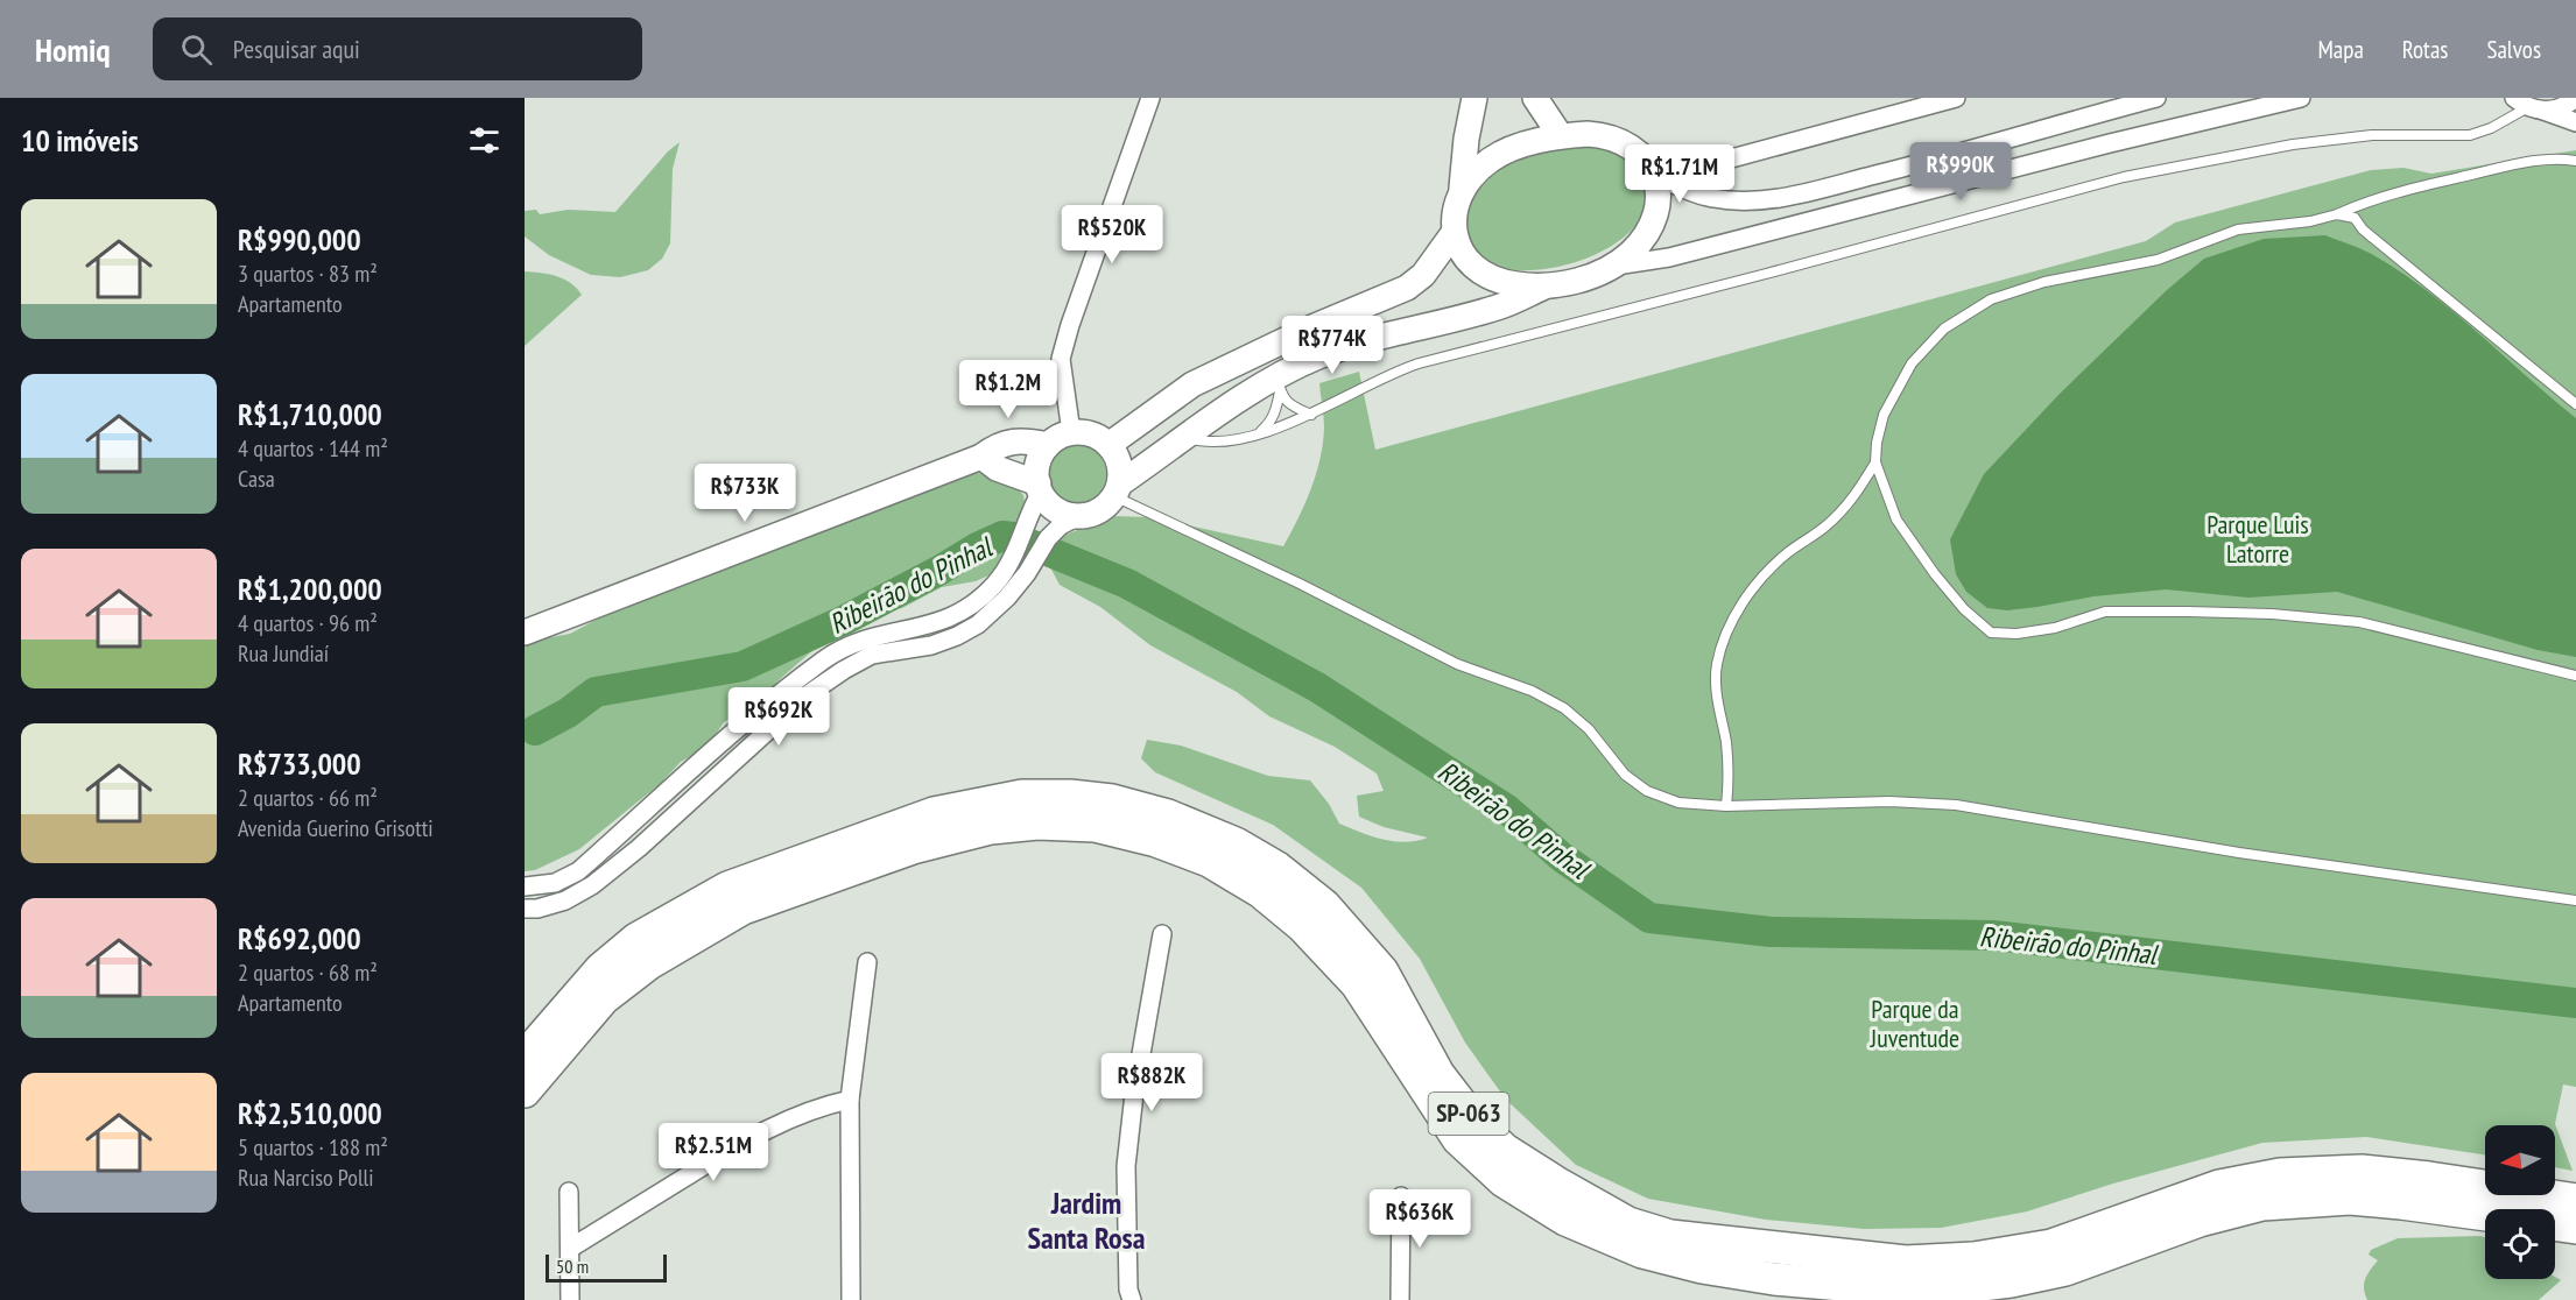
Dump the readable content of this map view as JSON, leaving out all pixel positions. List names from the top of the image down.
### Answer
{
  "streets": {
    "highway": ["SP-063"]
  },
  "districts": ["Jardim Santa Rosa"],
  "water": ["Ribeirão do Pinhal"],
  "parks": ["Parque Luis Latorre", "Parque da Juventude"],
  "scale_bar": "50 m",
  "north": "left",
  "page": {
    "header": "Homiq",
    "search": "Pesquisar aqui",
    "nav": ["Mapa", "Rotas", "Salvos"],
    "heading": "10 imóveis",
    "price": [
      "R$990K",
      "R$1.71M",
      "R$520K",
      "R$774K",
      "R$1.2M",
      "R$733K",
      "R$692K",
      "R$882K",
      "R$2.51M",
      "R$636K"
    ],
    "list": [
      {
        "name": "R$990,000",
        "note": "3 quartos · 83 m² · Apartamento"
      },
      {
        "name": "R$1,710,000",
        "note": "4 quartos · 144 m² · Casa"
      },
      {
        "name": "R$1,200,000",
        "note": "4 quartos · 96 m² · Rua Jundiaí"
      },
      {
        "name": "R$733,000",
        "note": "2 quartos · 66 m² · Avenida Guerino Grisotti"
      },
      {
        "name": "R$692,000",
        "note": "2 quartos · 68 m² · Apartamento"
      },
      {
        "name": "R$2,510,000",
        "note": "5 quartos · 188 m² · Rua Narciso Polli"
      }
    ],
    "scale": "50 m"
  }
}
